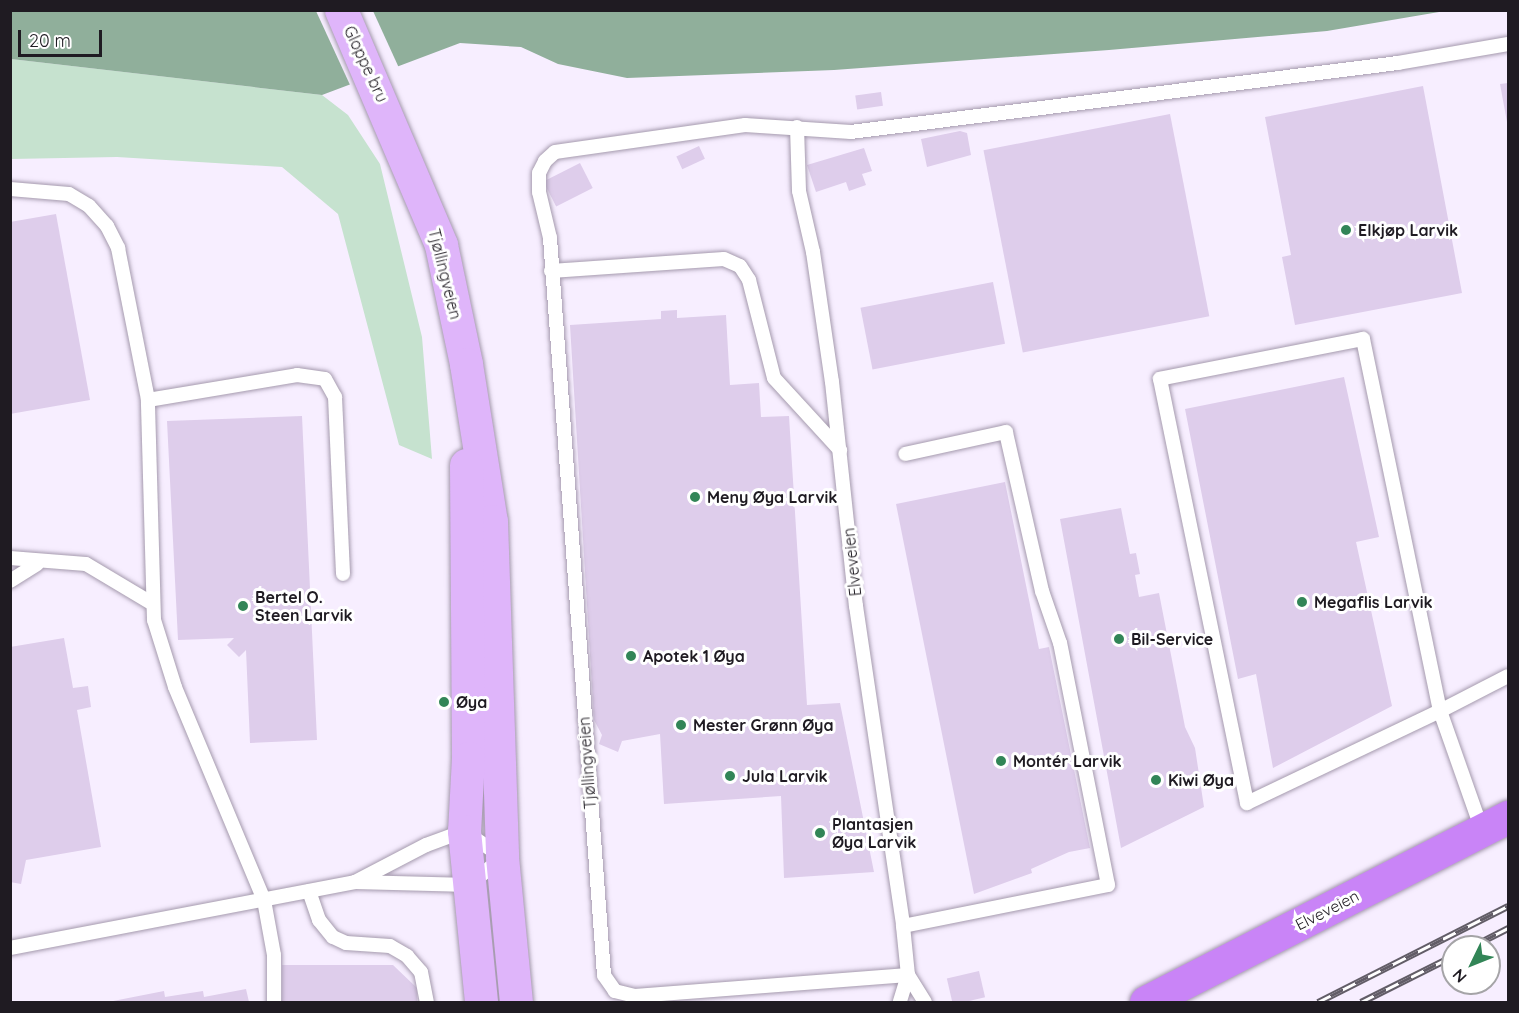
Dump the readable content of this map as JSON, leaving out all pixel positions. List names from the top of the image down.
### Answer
{
  "streets": {
    "highway": ["Elveveien"],
    "main road": ["Gloppe bru", "Tjøllingveien"]
  },
  "crossings": [
    ["Gloppe bru", "Tjøllingveien"],
    ["Tjøllingveien", "Elveveien"]
  ],
  "places": [
    "Elkjøp Larvik",
    "Meny Øya Larvik",
    "Megaflis Larvik",
    "Bertel O. Steen Larvik",
    "Bil-Service",
    "Apotek 1 Øya",
    "Øya",
    "Mester Grønn Øya",
    "Montér Larvik",
    "Jula Larvik",
    "Kiwi Øya",
    "Plantasjen Øya Larvik"
  ],
  "scale_bar": "20 m",
  "north": "bottom left"
}
